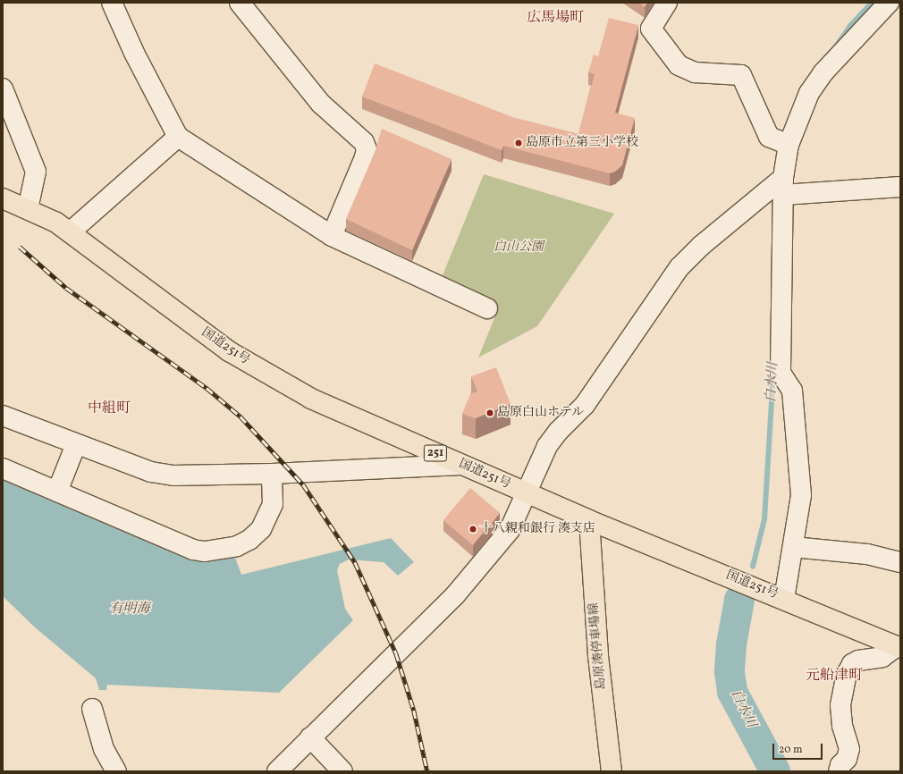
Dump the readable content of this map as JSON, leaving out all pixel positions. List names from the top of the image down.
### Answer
{
  "streets": {
    "main road": ["国道251号", "251", "島原湊停車場線"]
  },
  "crossings": [
    ["国道251号", "島原湊停車場線"]
  ],
  "districts": ["広馬場町", "中組町", "元船津町"],
  "water": ["白水川", "有明海"],
  "parks": ["白山公園"],
  "places": ["島原市立第三小学校", "島原白山ホテル", "十八親和銀行 湊支店"],
  "scale_bar": "20 m"
}
